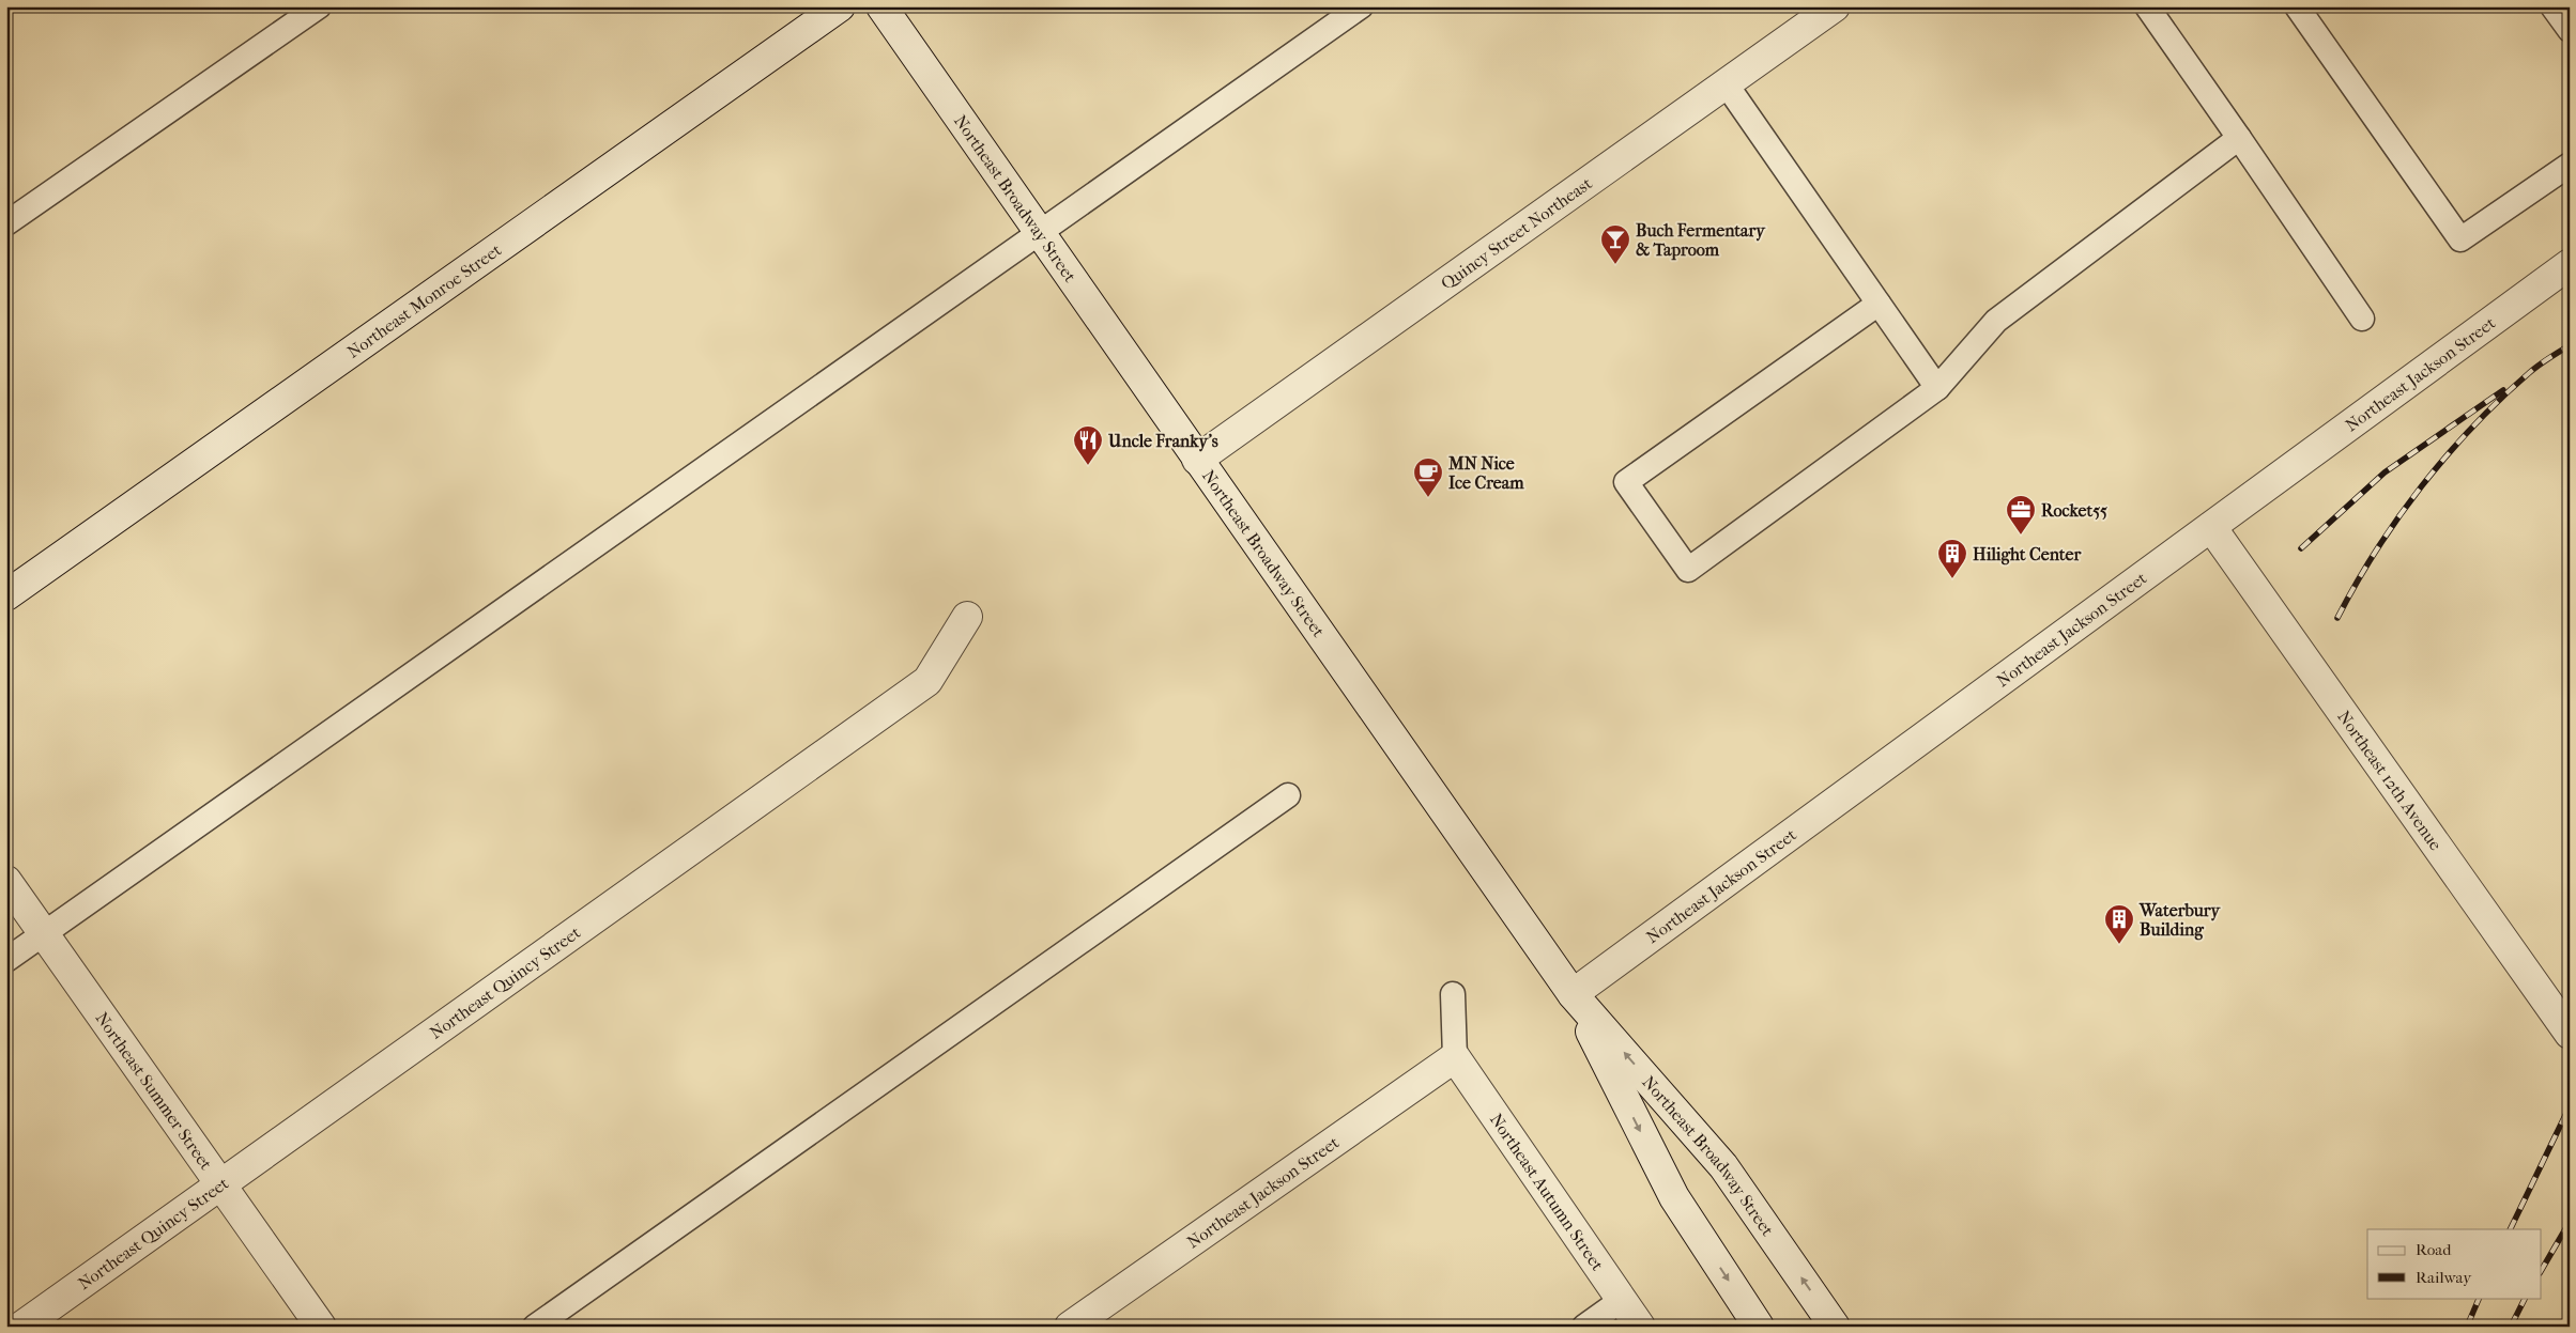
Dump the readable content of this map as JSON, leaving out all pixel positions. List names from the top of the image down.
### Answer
{
  "streets": {
    "street": [
      "Northeast Broadway Street",
      "Quincy Street Northeast",
      "Northeast Monroe Street",
      "Northeast Jackson Street",
      "Northeast 12th Avenue",
      "Northeast Quincy Street",
      "Northeast Summer Street",
      "Northeast Autumn Street"
    ]
  },
  "crossings": [
    ["Northeast Broadway Street", "Quincy Street Northeast"],
    ["Northeast Broadway Street", "Northeast Jackson Street"],
    ["Northeast Jackson Street", "Northeast 12th Avenue"],
    ["Northeast Jackson Street", "Northeast Autumn Street"],
    ["Northeast Quincy Street", "Northeast Summer Street"]
  ],
  "places": {
    "bar": ["Buch Fermentary & Taproom"],
    "restaurant": ["Uncle Franky's"],
    "cafe": ["MN Nice Ice Cream"],
    "office": ["Rocket55"],
    "building": ["Hilight Center", "Waterbury Building"]
  },
  "legend": ["Road", "Railway"]
}
